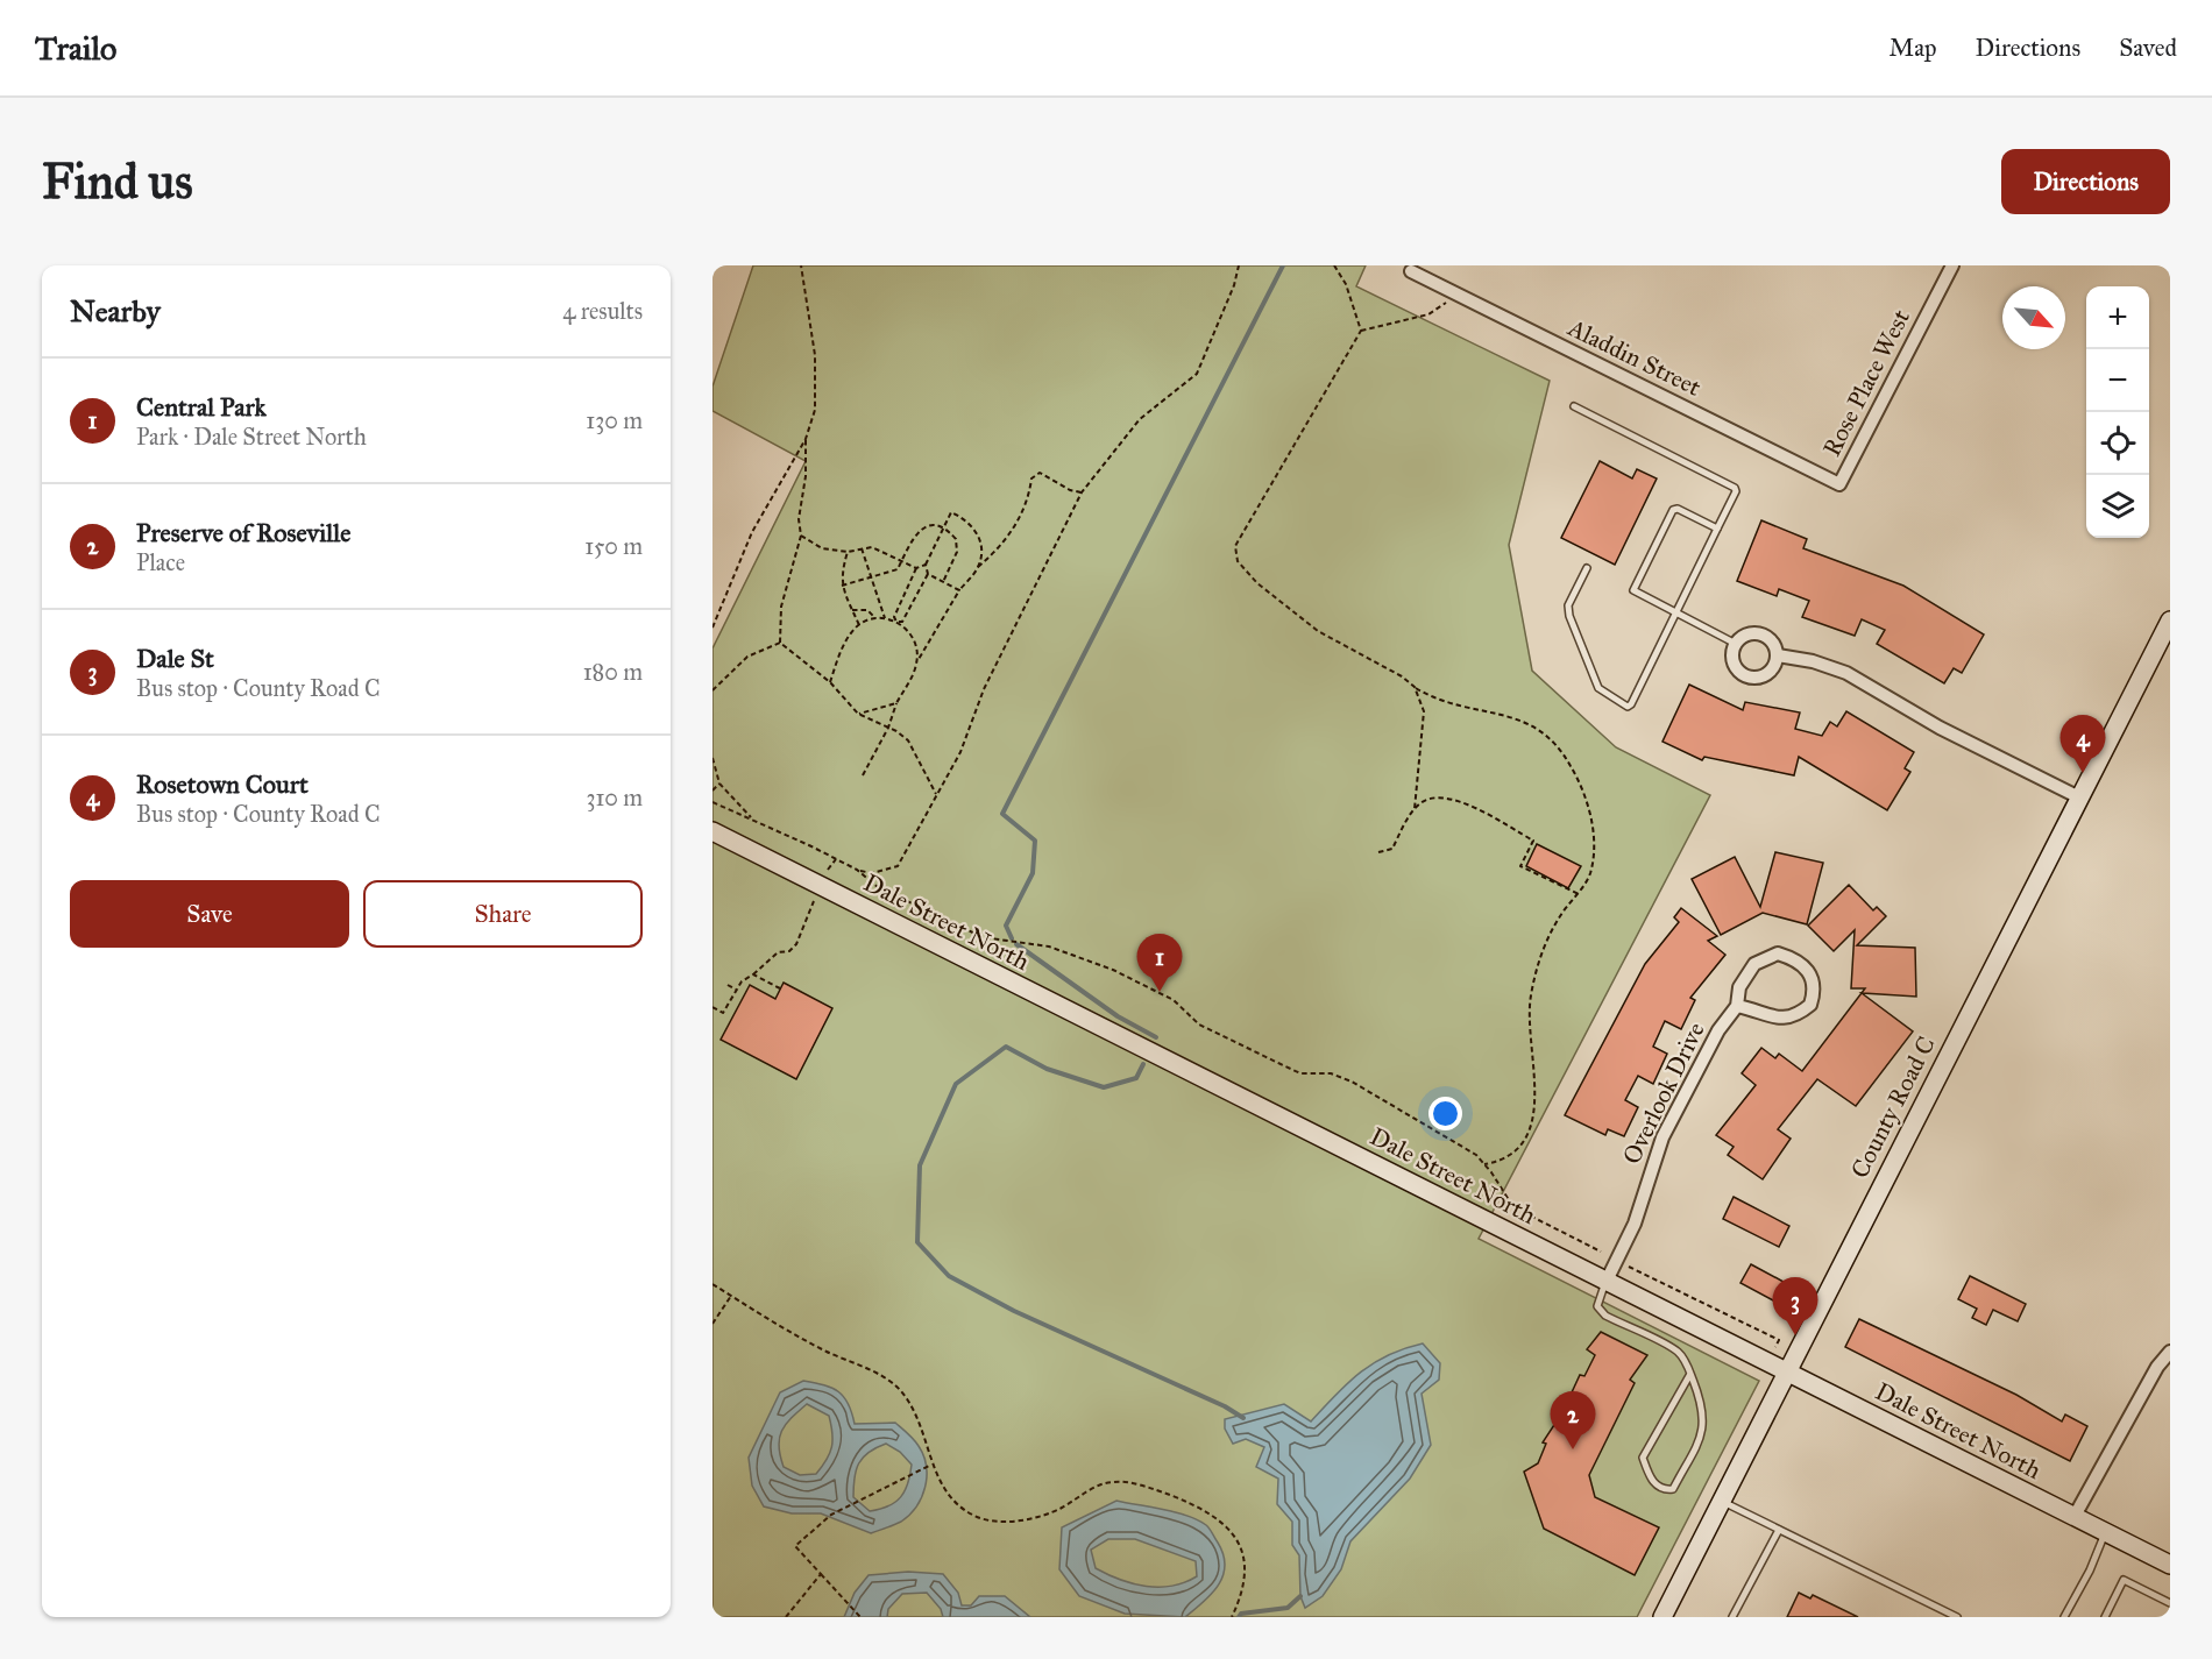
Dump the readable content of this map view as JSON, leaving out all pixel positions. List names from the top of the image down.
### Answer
{
  "streets": {
    "main road": ["Dale Street North", "County Road C"],
    "street": ["Aladdin Street", "Rose Place West", "Overlook Drive"]
  },
  "crossings": [
    ["Aladdin Street", "Rose Place West"],
    ["Dale Street North", "Overlook Drive"],
    ["Dale Street North", "County Road C"]
  ],
  "north": "bottom right",
  "page": {
    "header": "Trailo",
    "nav": ["Map", "Directions", "Saved"],
    "buttons": [
      "Directions",
      ["Save", "Share"]
    ],
    "title": "Find us",
    "heading": ["Nearby", "4 results"],
    "map_buttons": ["+", "−"],
    "list": [
      {
        "mark": "1",
        "name": "Central Park",
        "note": "Park · Dale Street North",
        "value": "130 m"
      },
      {
        "mark": "2",
        "name": "Preserve of Roseville",
        "note": "Place",
        "value": "150 m"
      },
      {
        "mark": "3",
        "name": "Dale St",
        "note": "Bus stop · County Road C",
        "value": "180 m"
      },
      {
        "mark": "4",
        "name": "Rosetown Court",
        "note": "Bus stop · County Road C",
        "value": "310 m"
      }
    ],
    "pins": [
      "4",
      "1",
      "3",
      "2"
    ]
  }
}
